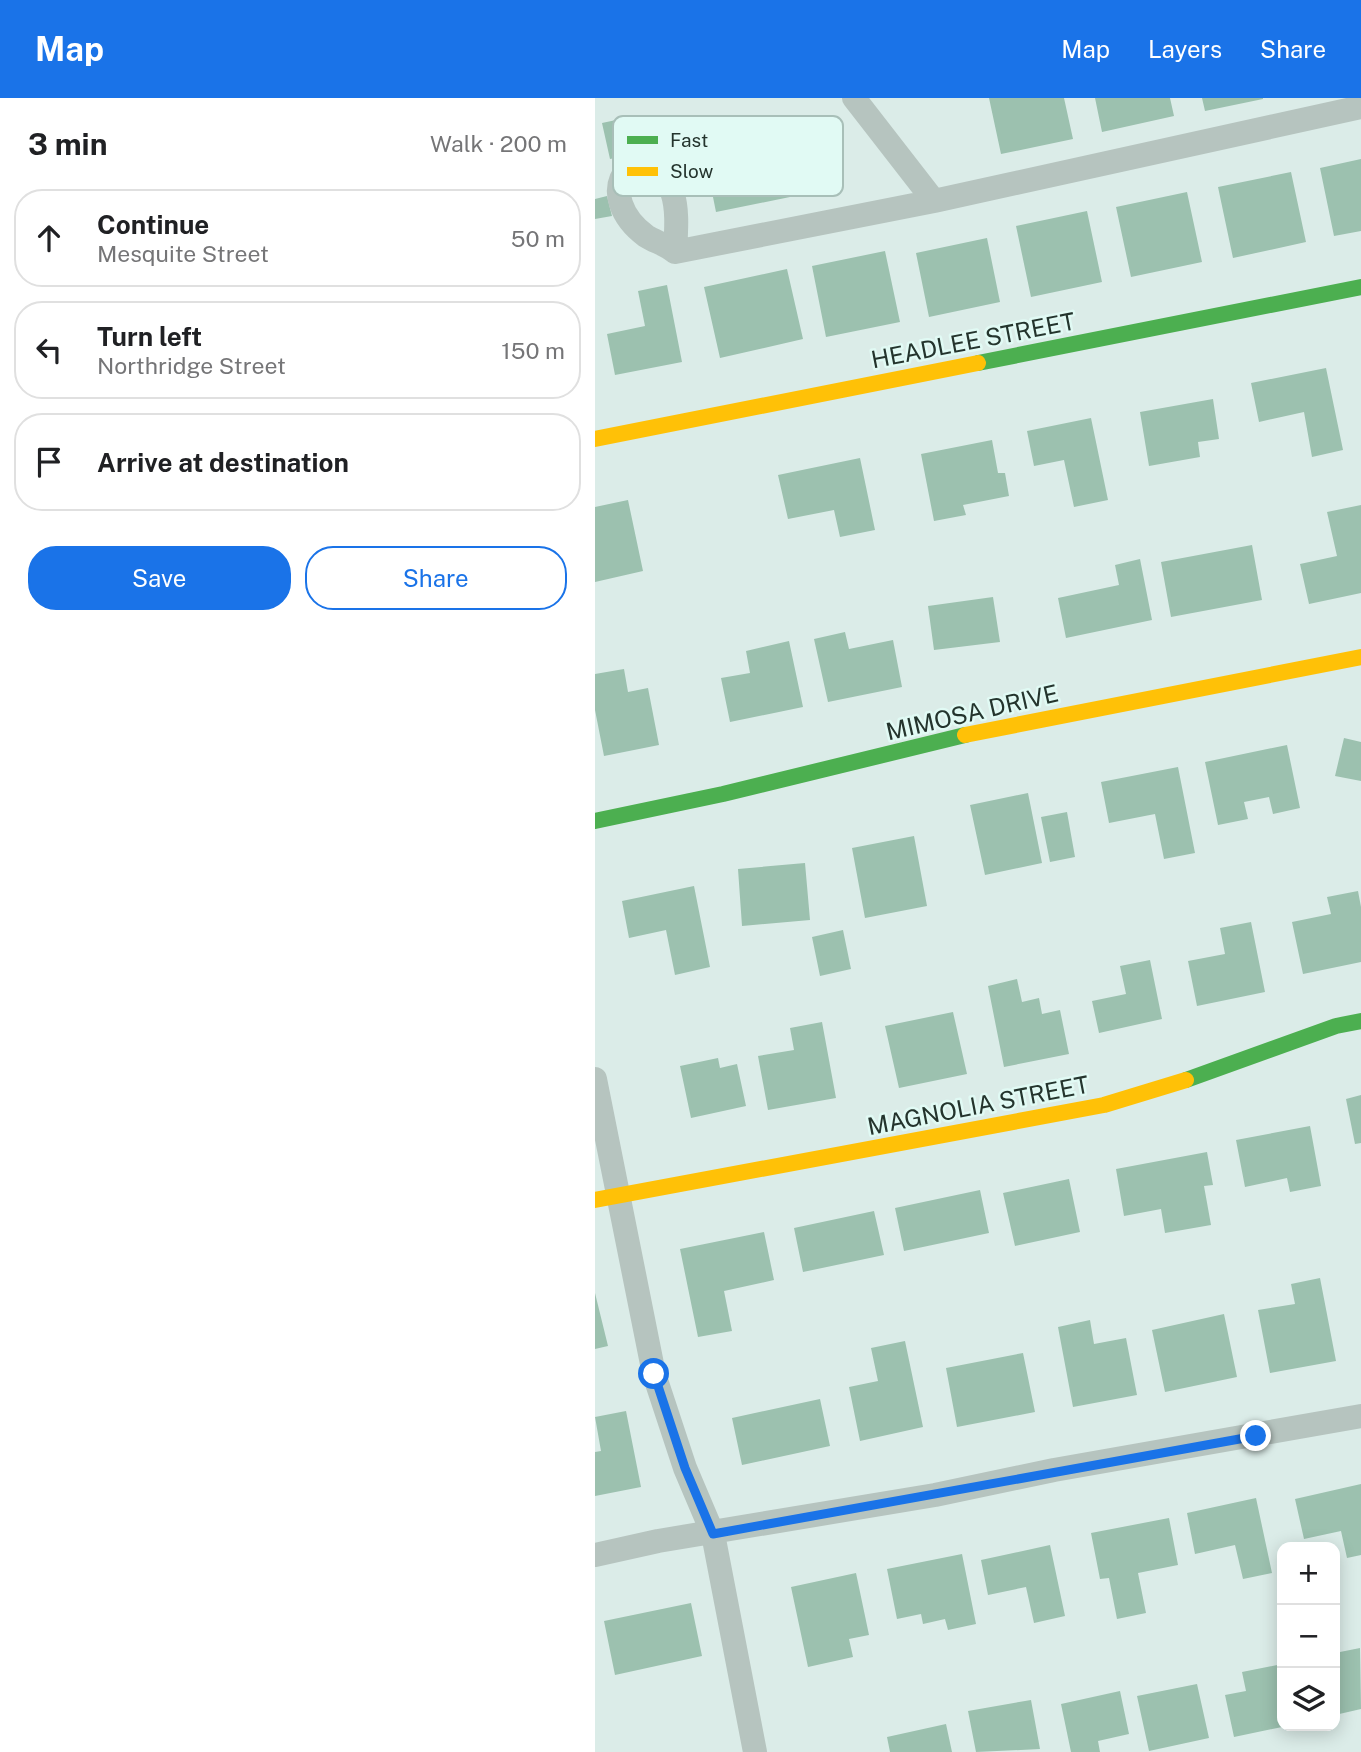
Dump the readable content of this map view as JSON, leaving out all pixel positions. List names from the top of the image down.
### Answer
{
  "streets": {
    "street": ["HEADLEE STREET", "MIMOSA DRIVE", "MAGNOLIA STREET"]
  },
  "legend": ["Fast", "Slow"],
  "page": {
    "header": "Map",
    "nav": ["Map", "Layers", "Share"],
    "heading": ["3 min", "Walk · 200 m"],
    "list": [
      ["Continue", "Mesquite Street", "50 m"],
      ["Turn left", "Northridge Street", "150 m"],
      "Arrive at destination"
    ],
    "buttons": ["Save", "Share"],
    "map_buttons": ["+", "−"]
  }
}
